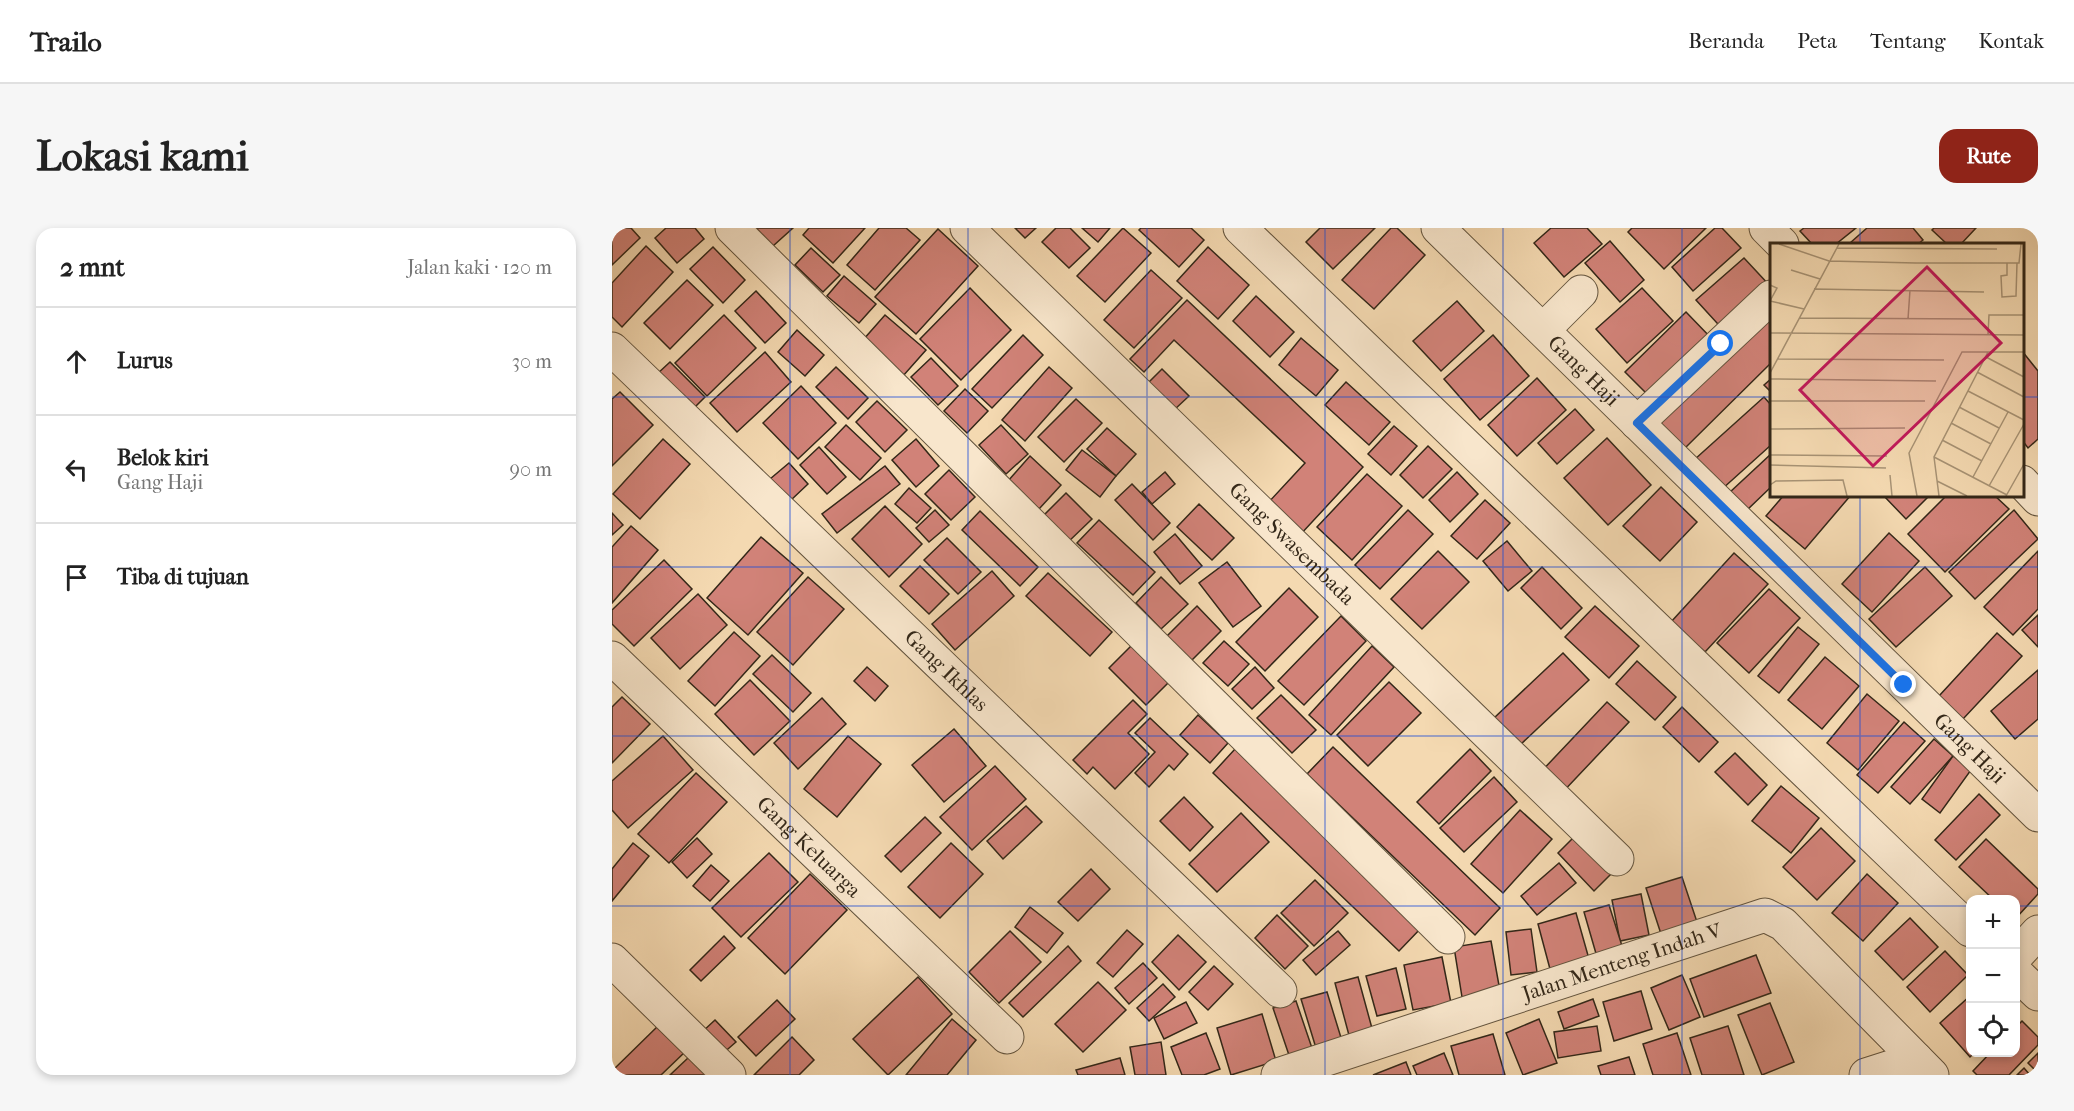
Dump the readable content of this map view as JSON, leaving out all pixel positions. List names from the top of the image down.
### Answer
{
  "streets": {
    "street": [
      "Gang Haji",
      "Gang Swasembada",
      "Gang Ikhlas",
      "Gang Keluarga",
      "Jalan Menteng Indah V"
    ]
  },
  "page": {
    "header": "Trailo",
    "nav": [
      "Beranda",
      "Peta",
      "Tentang",
      "Kontak"
    ],
    "buttons": "Rute",
    "title": "Lokasi kami",
    "heading": ["2 mnt", "Jalan kaki · 120 m"],
    "list": [
      ["Lurus", "30 m"],
      ["Belok kiri", "Gang Haji", "90 m"],
      "Tiba di tujuan"
    ],
    "map_buttons": ["+", "−"]
  }
}
